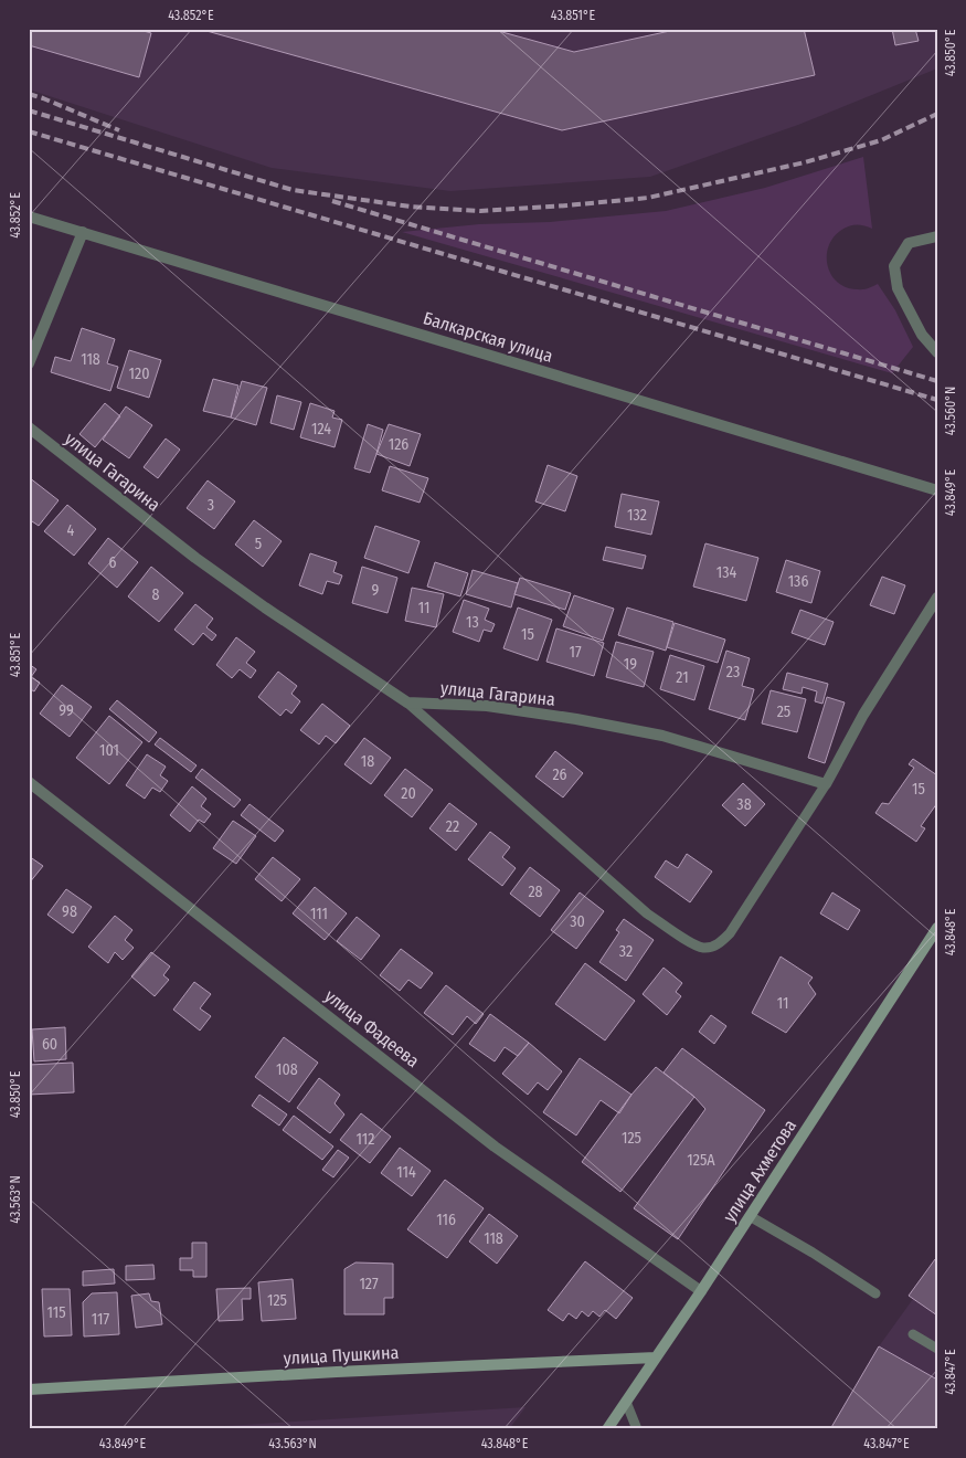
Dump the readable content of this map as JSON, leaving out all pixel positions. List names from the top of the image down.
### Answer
{
  "streets": {
    "street": [
      "Балкарская улица",
      "улица Гагарина",
      "улица Фадеева",
      "улица Ахметова",
      "улица Пушкина"
    ]
  },
  "crossings": [
    ["улица Фадеева", "улица Ахметова"],
    ["улица Ахметова", "улица Пушкина"]
  ],
  "house_numbers": [
    "118",
    "120",
    "124",
    "126",
    "3",
    "132",
    "4",
    "5",
    "6",
    "134",
    "136",
    "9",
    "8",
    "11",
    "13",
    "15",
    "17",
    "19",
    "23",
    "21",
    "99",
    "25",
    "101",
    "18",
    "26",
    "15",
    "20",
    "38",
    "22",
    "28",
    "98",
    "111",
    "30",
    "32",
    "11",
    "60",
    "108",
    "125",
    "112",
    "125А",
    "114",
    "116",
    "118",
    "127",
    "125",
    "115",
    "117"
  ],
  "coordinates": [
    "43.852°E",
    "43.851°E",
    "43.850°E",
    "43.560°N",
    "43.849°E",
    "43.848°E",
    "43.563°N",
    "43.847°E"
  ]
}
